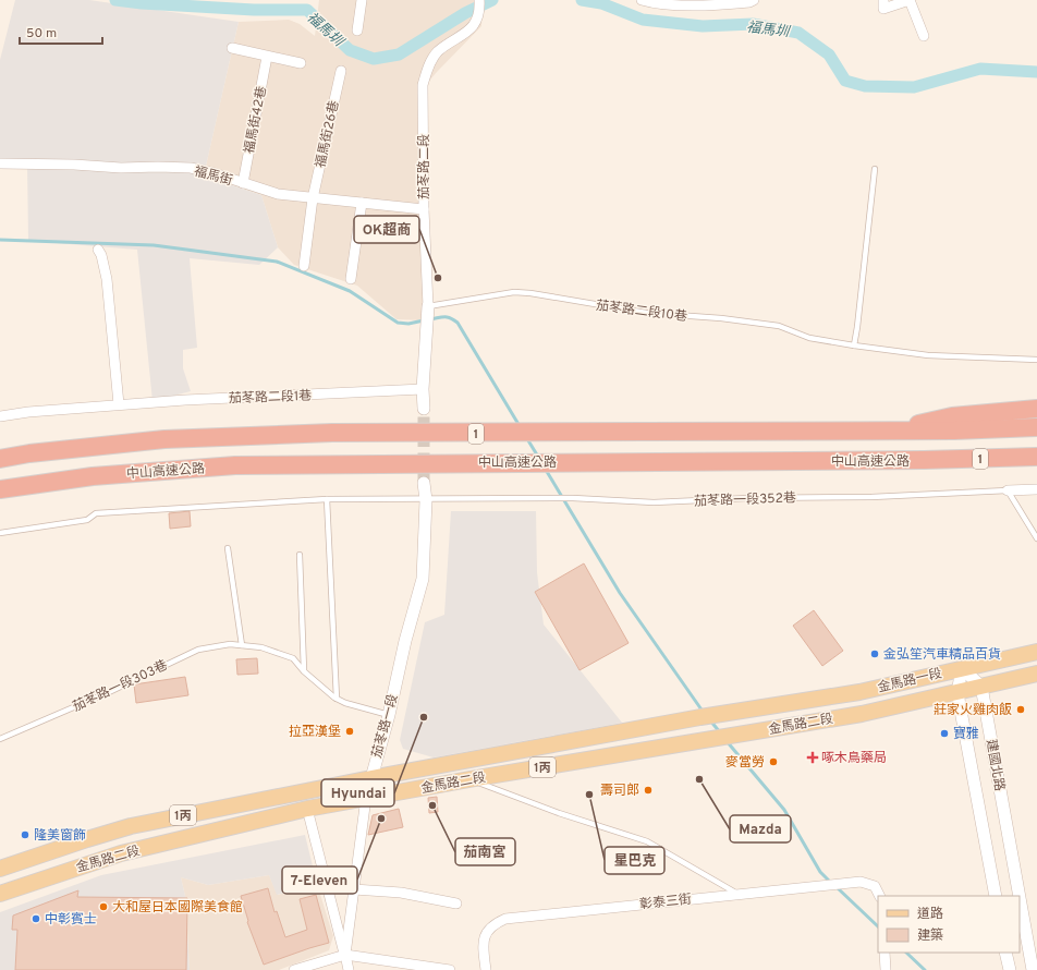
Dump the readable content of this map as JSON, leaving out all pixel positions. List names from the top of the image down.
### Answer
{
  "streets": {
    "highway": ["1", "中山高速公路"],
    "main road": ["金馬路一段", "金馬路二段", "1丙"],
    "street": [
      "福馬街42巷",
      "福馬街26巷",
      "茄苳路二段",
      "福馬街",
      "茄苳路二段1巷",
      "茄苳路一段",
      "建國北路",
      "彰泰三街"
    ],
    "lane": ["茄苳路二段10巷", "茄苳路一段352巷", "茄苳路一段303巷"]
  },
  "crossings": [
    ["福馬街42巷", "福馬街"],
    ["福馬街26巷", "福馬街"],
    ["茄苳路二段", "福馬街"],
    ["茄苳路二段", "茄苳路二段10巷"],
    ["茄苳路二段", "茄苳路二段1巷"],
    ["茄苳路一段352巷", "茄苳路一段"],
    ["金馬路一段", "金馬路二段"],
    ["金馬路一段", "建國北路"],
    ["茄苳路一段303巷", "茄苳路一段"],
    ["金馬路二段", "茄苳路一段"]
  ],
  "water": ["福馬圳"],
  "places": {
    "other": [
      "OK超商",
      "金弘笙汽車精品百貨",
      "莊家火雞肉飯",
      "Hyundai",
      "拉亞漢堡",
      "寶雅",
      "麥當勞",
      "Mazda",
      "壽司郎",
      "星巴克",
      "茄南宮",
      "7-Eleven",
      "隆美窗飾",
      "大和屋日本國際美食館",
      "中彰賓士"
    ],
    "health": ["啄木鳥藥局"]
  },
  "legend": ["道路", "建築"],
  "scale_bar": "50 m"
}
